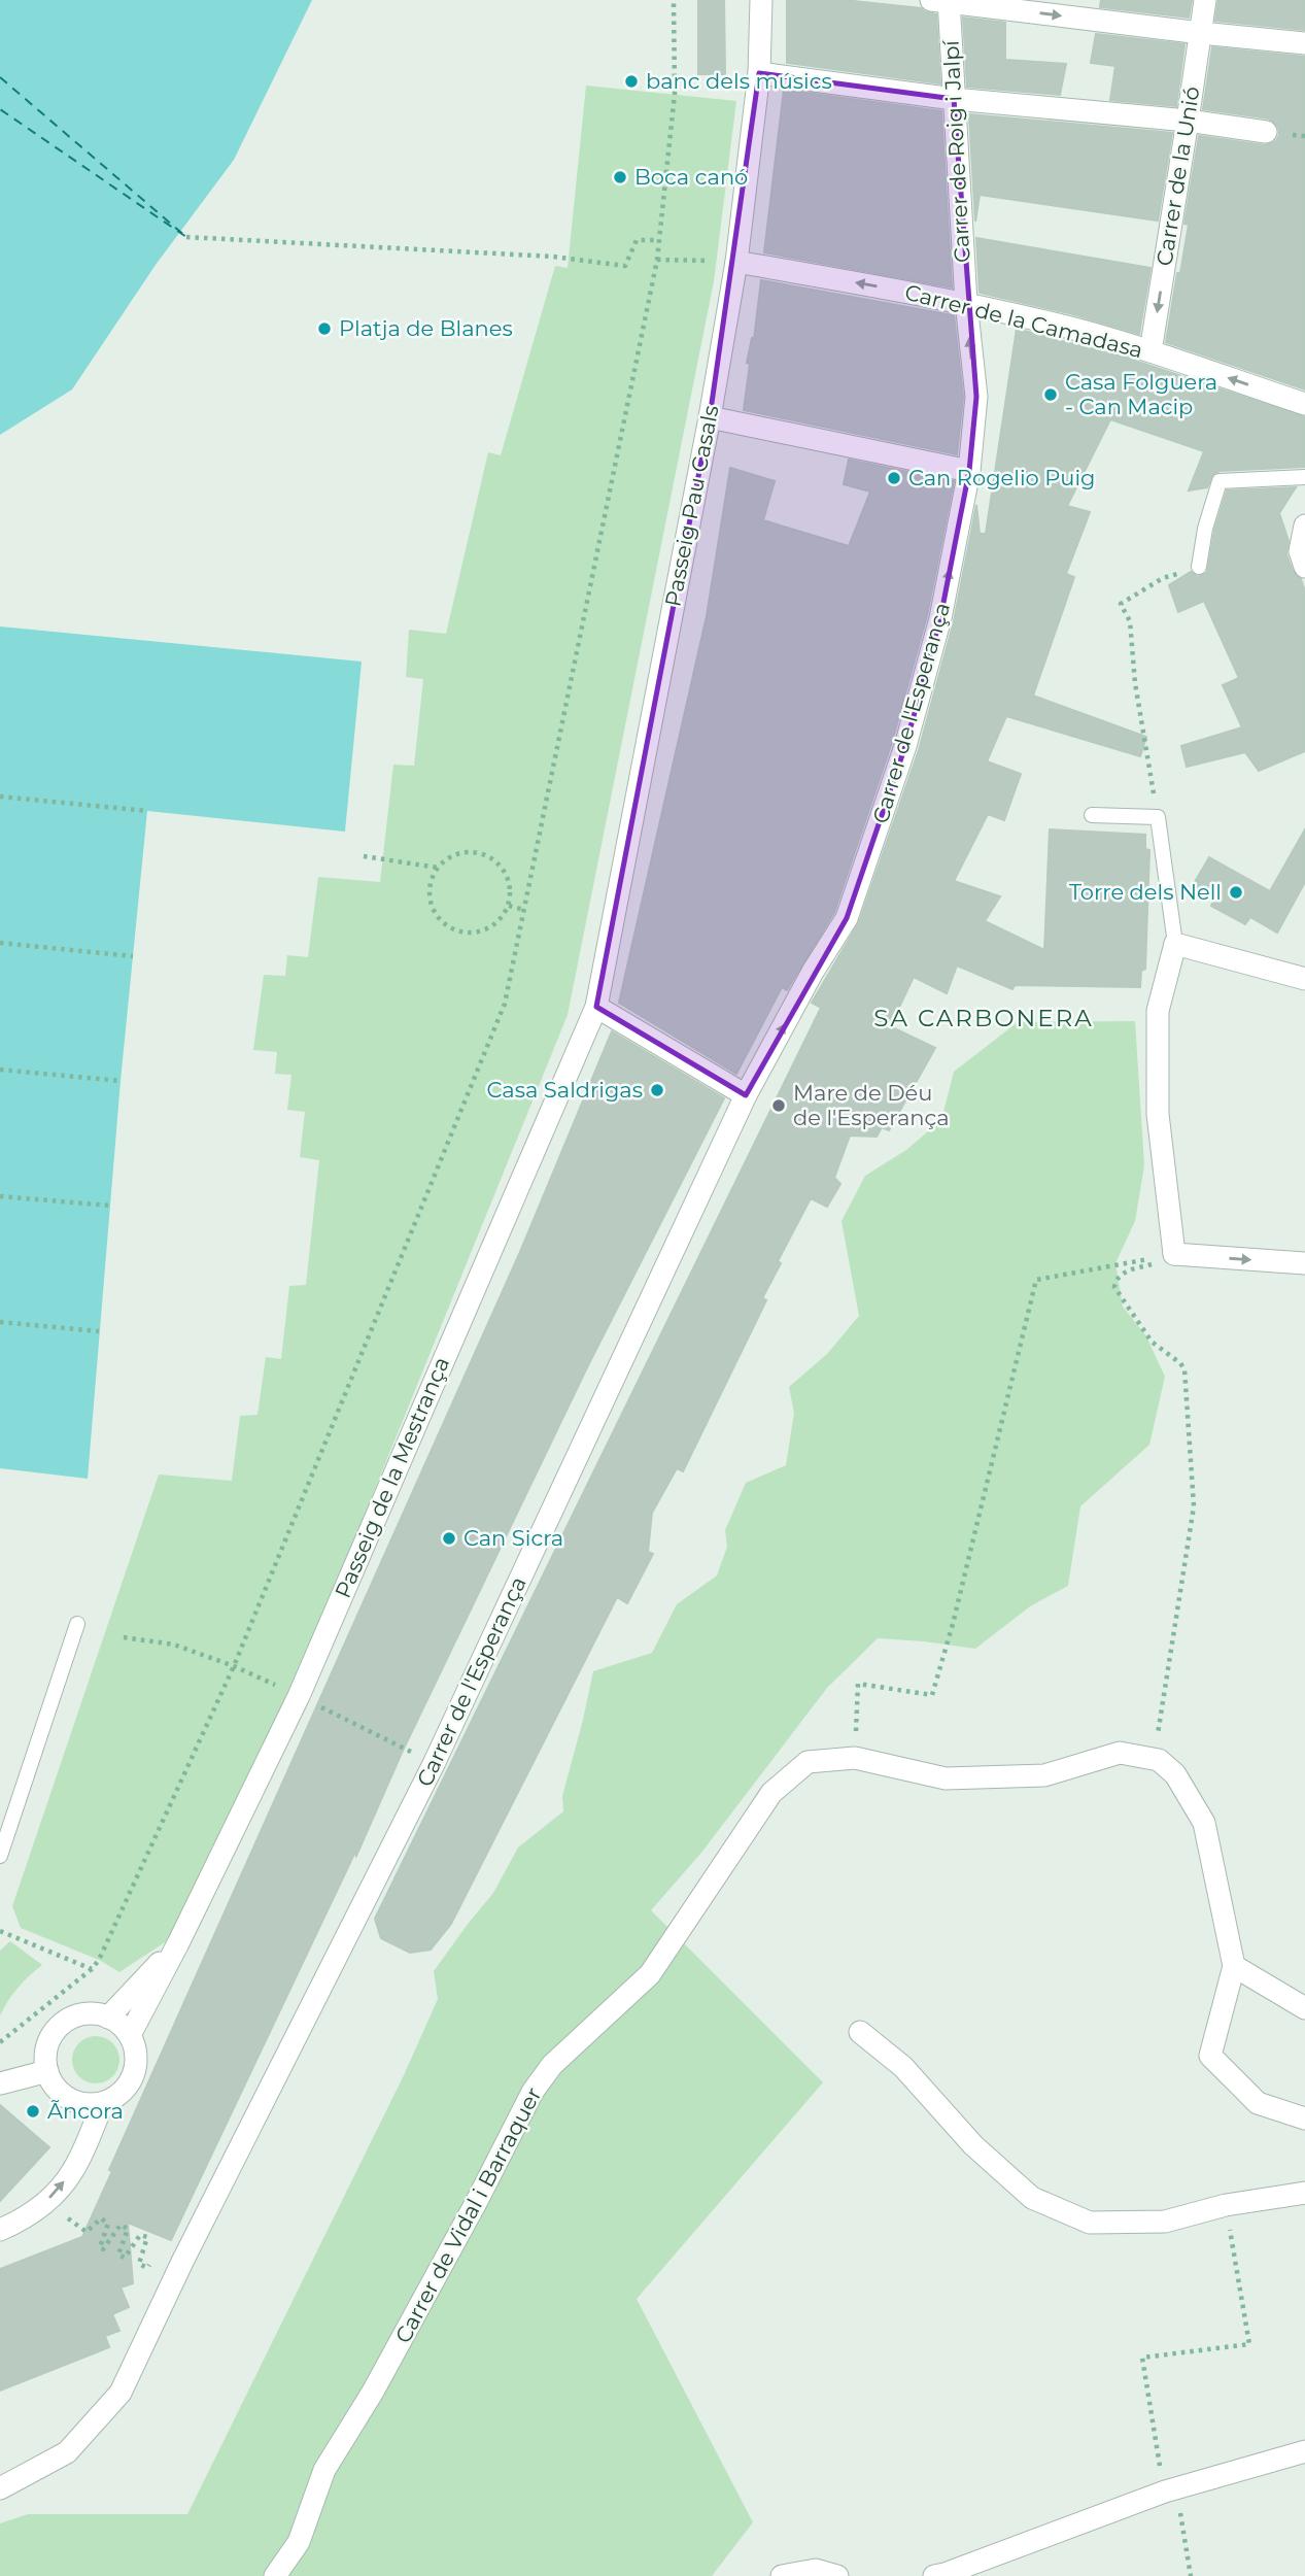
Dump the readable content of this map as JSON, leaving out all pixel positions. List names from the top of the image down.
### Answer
{
  "streets": {
    "street": [
      "Carrer de Roig i Jalpí",
      "Carrer de la Unió",
      "Carrer de la Camadasa",
      "Passeig Pau Casals",
      "Carrer de l'Esperança",
      "Passeig de la Mestrança",
      "Carrer de Vidal i Barraquer"
    ]
  },
  "crossings": [
    ["Carrer de Roig i Jalpí", "Carrer de la Camadasa"],
    ["Carrer de Roig i Jalpí", "Carrer de l'Esperança"],
    ["Carrer de la Unió", "Carrer de la Camadasa"],
    ["Carrer de la Camadasa", "Passeig Pau Casals"],
    ["Carrer de la Camadasa", "Carrer de l'Esperança"],
    ["Passeig Pau Casals", "Passeig de la Mestrança"]
  ],
  "one_way": ["Carrer de la Unió"],
  "districts": ["SA CARBONERA"],
  "places": [
    "banc dels músics",
    "Boca canó",
    "Platja de Blanes",
    "Casa Folguera - Can Macip",
    "Can Rogelio Puig",
    "Torre dels Nell",
    "Casa Saldrigas",
    "Mare de Déu de l'Esperança",
    "Can Sicra",
    "Ãncora"
  ]
}
